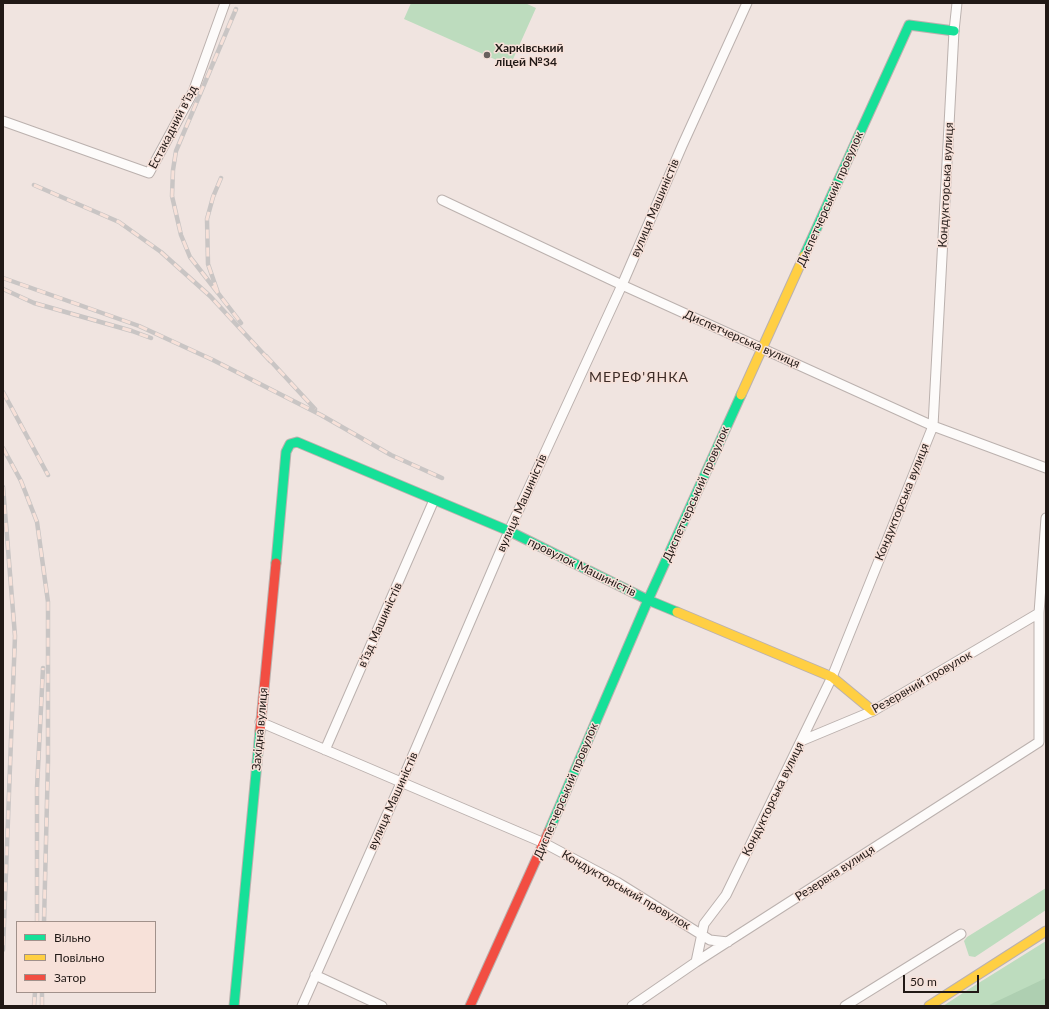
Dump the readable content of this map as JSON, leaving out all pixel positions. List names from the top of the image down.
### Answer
{
  "streets": {
    "main road": ["Диспетчерський провулок", "провулок Машиністів", "Західна вулиця"],
    "street": [
      "Естакадний в’їзд",
      "Кондукторська вулиця",
      "вулиця Машиністів",
      "Диспетчерська вулиця",
      "в’їзд Машиністів",
      "Резервний провулок",
      "Резервна вулиця",
      "Кондукторський провулок"
    ]
  },
  "crossings": [
    ["Кондукторська вулиця", "Диспетчерський провулок"],
    ["Кондукторська вулиця", "Диспетчерська вулиця"],
    ["Кондукторська вулиця", "провулок Машиністів"],
    ["Кондукторська вулиця", "Резервний провулок"],
    ["Кондукторська вулиця", "Резервна вулиця"],
    ["Кондукторська вулиця", "Кондукторський провулок"],
    ["Диспетчерський провулок", "Диспетчерська вулиця"],
    ["Диспетчерський провулок", "провулок Машиністів"],
    ["Диспетчерський провулок", "Кондукторський провулок"],
    ["вулиця Машиністів", "Диспетчерська вулиця"],
    ["вулиця Машиністів", "провулок Машиністів"],
    ["вулиця Машиністів", "Кондукторський провулок"],
    ["провулок Машиністів", "в’їзд Машиністів"],
    ["провулок Машиністів", "Резервний провулок"],
    ["провулок Машиністів", "Західна вулиця"],
    ["в’їзд Машиністів", "Кондукторський провулок"],
    ["Резервний провулок", "Резервна вулиця"],
    ["Західна вулиця", "Кондукторський провулок"],
    ["Резервна вулиця", "Кондукторський провулок"]
  ],
  "districts": ["МЕРЕФ'ЯНКА"],
  "places": ["Харківський ліцей №34"],
  "legend": ["Вільно", "Повільно", "Затор"],
  "scale_bar": "50 m"
}
